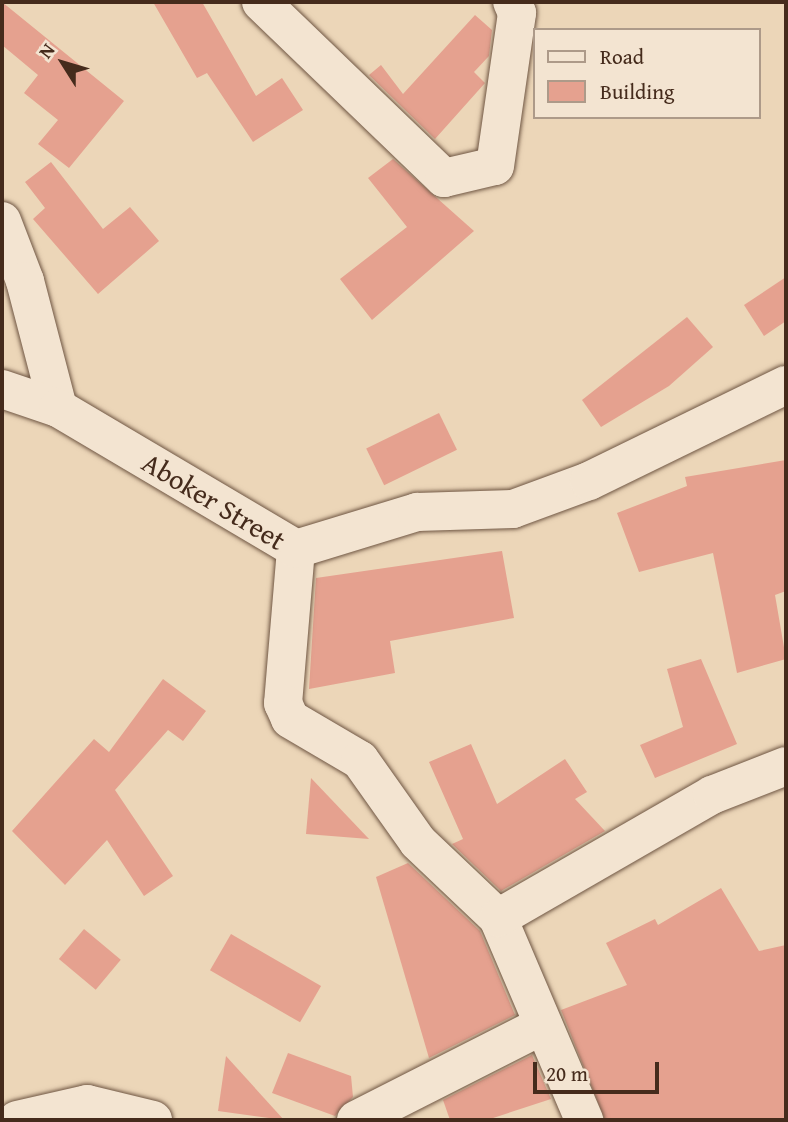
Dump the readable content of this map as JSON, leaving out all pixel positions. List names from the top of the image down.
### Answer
{
  "streets": {
    "street": ["Aboker Street"]
  },
  "legend": ["Road", "Building"],
  "scale_bar": "20 m",
  "north": "top left"
}
